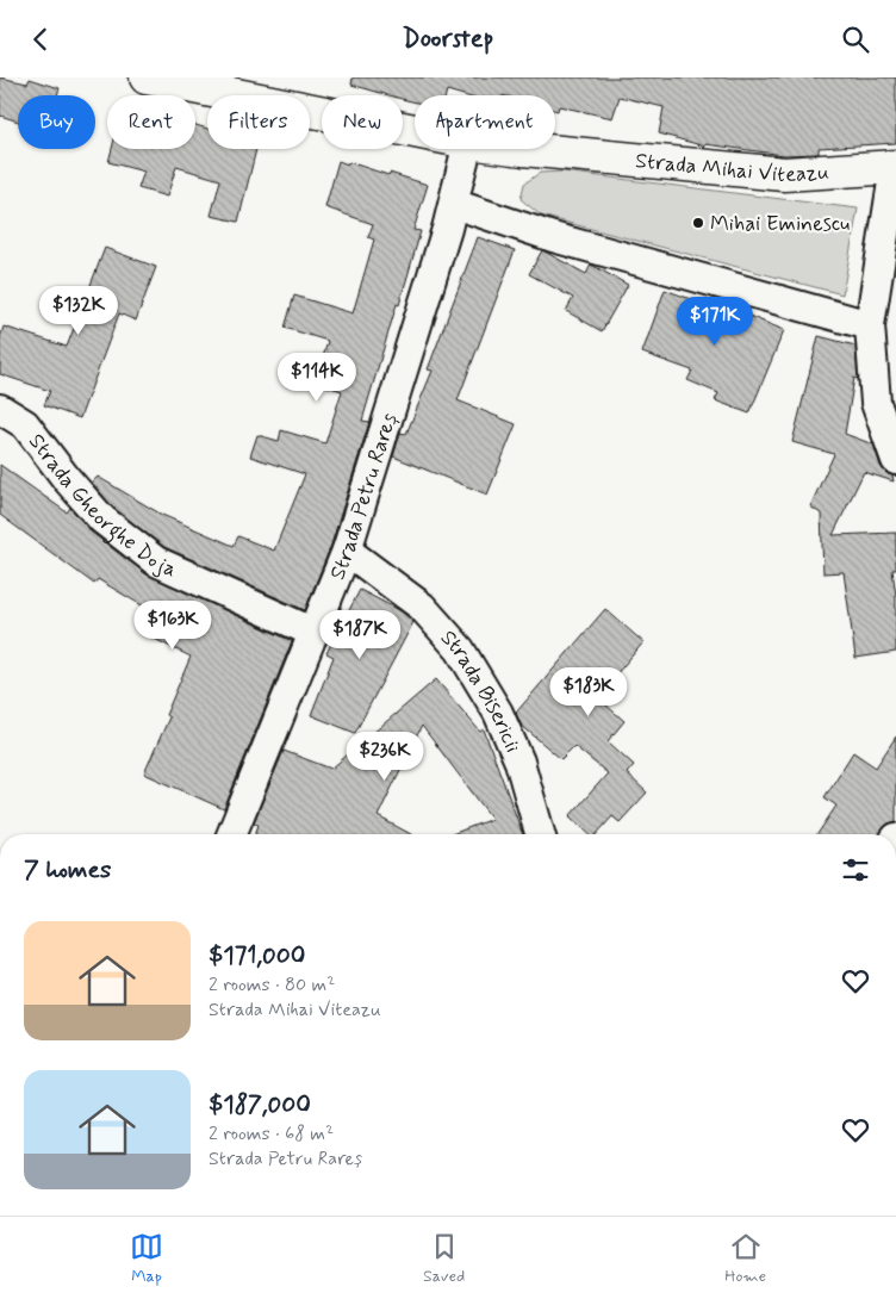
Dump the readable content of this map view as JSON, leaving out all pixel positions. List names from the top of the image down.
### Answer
{
  "streets": {
    "main road": ["Strada Mihai Viteazu"],
    "street": ["Strada Petru Rareș", "Strada Gheorghe Doja", "Strada Bisericii"]
  },
  "crossings": [
    ["Strada Petru Rareș", "Strada Gheorghe Doja"],
    ["Strada Petru Rareș", "Strada Bisericii"]
  ],
  "places": ["Mihai Eminescu"],
  "page": {
    "header": "Doorstep",
    "chip": [
      "Buy",
      "Rent",
      "Filters",
      "New",
      "Apartment"
    ],
    "price": [
      "$132K",
      "$171K",
      "$114K",
      "$163K",
      "$187K",
      "$183K",
      "$236K"
    ],
    "heading": "7 homes",
    "list": [
      {
        "name": "$171,000",
        "note": "2 rooms · 80 m² · Strada Mihai Viteazu"
      },
      {
        "name": "$187,000",
        "note": "2 rooms · 68 m² · Strada Petru Rareș"
      }
    ],
    "tabs": ["Map", "Saved", "Home"]
  }
}
